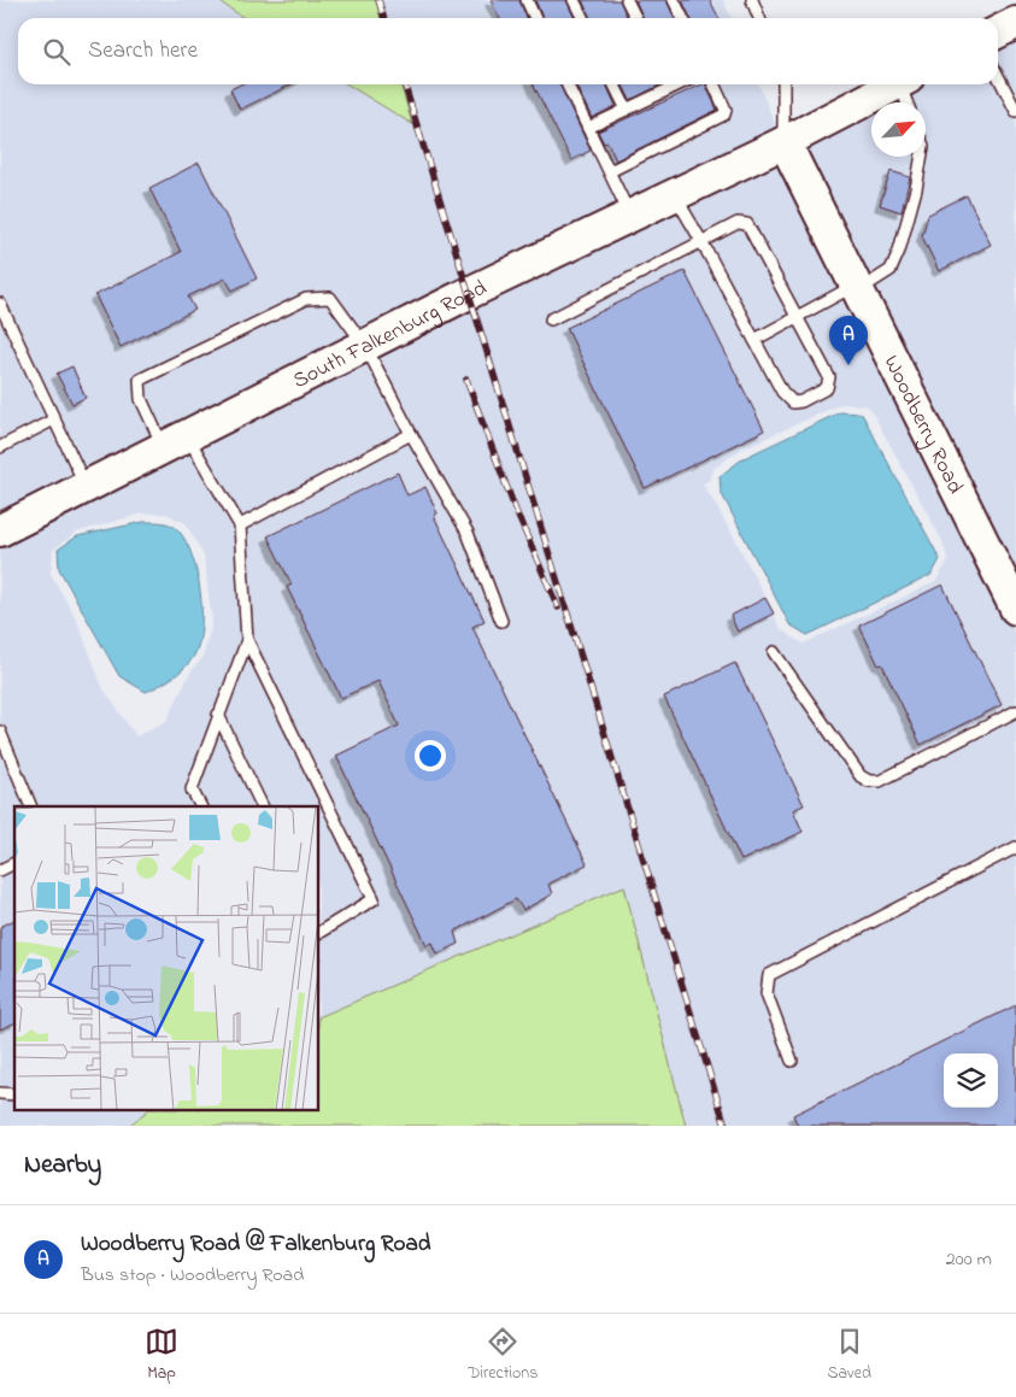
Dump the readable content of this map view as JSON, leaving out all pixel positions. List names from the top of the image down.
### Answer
{
  "streets": {
    "street": ["South Falkenburg Road", "Woodberry Road"]
  },
  "crossings": [
    ["South Falkenburg Road", "Woodberry Road"]
  ],
  "north": "top right",
  "page": {
    "search": "Search here",
    "pins": "A",
    "heading": "Nearby",
    "list": [
      {
        "mark": "A",
        "name": "Woodberry Road @ Falkenburg Road",
        "note": "Bus stop · Woodberry Road",
        "value": "200 m"
      }
    ],
    "nav": ["Map", "Directions", "Saved"]
  }
}
